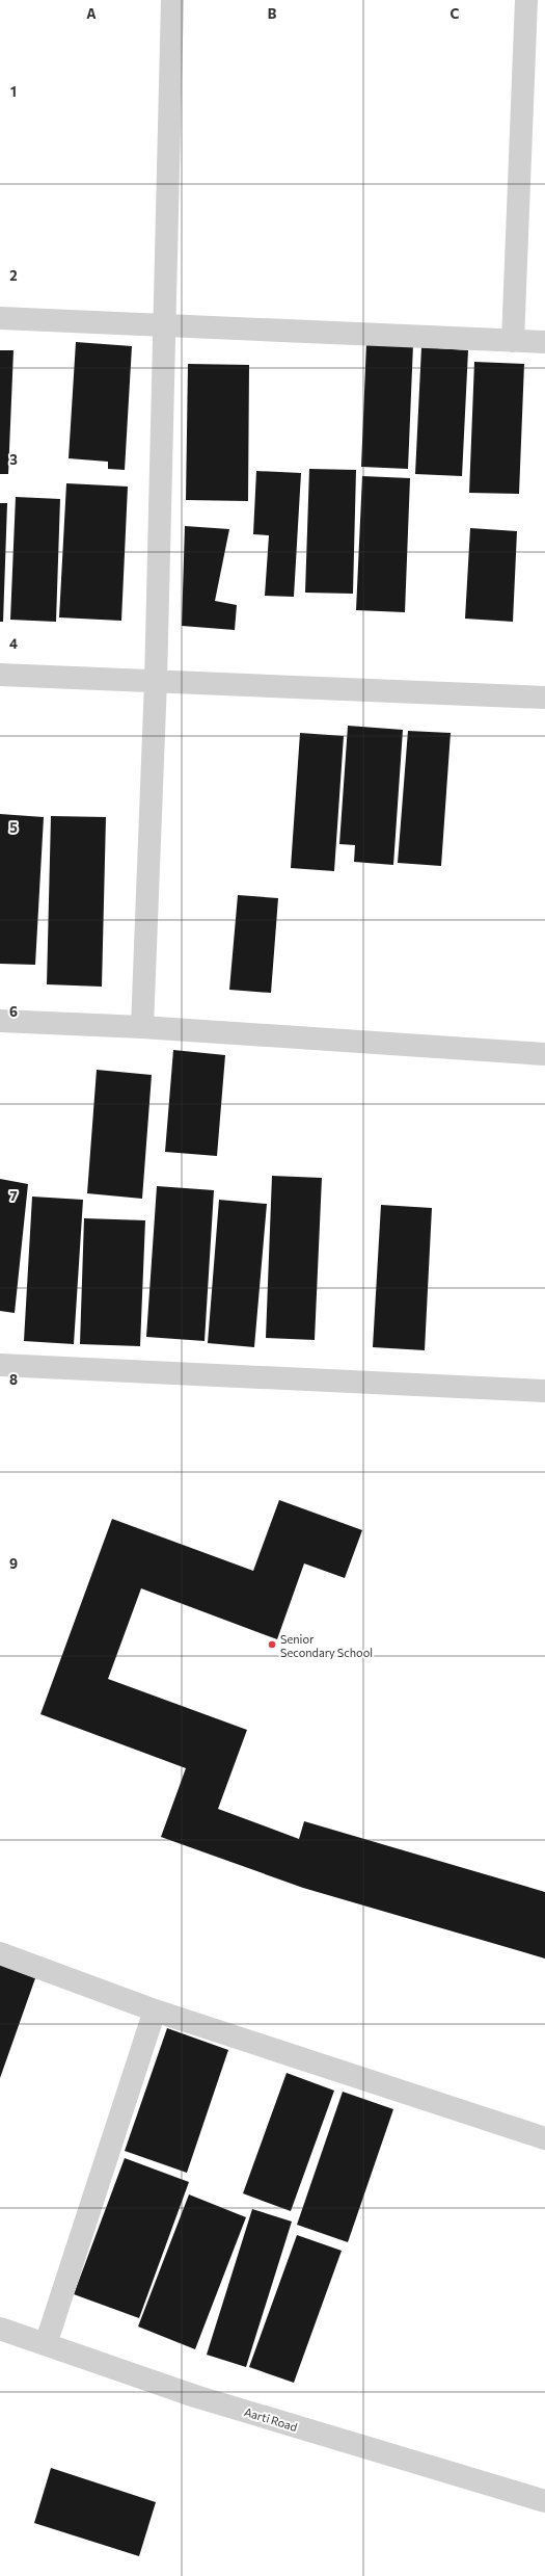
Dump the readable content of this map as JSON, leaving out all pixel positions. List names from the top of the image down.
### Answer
{
  "streets": {
    "street": ["Aarti Road"]
  },
  "places": ["Senior Secondary School"],
  "grid": {
    "columns": ["A", "B", "C"],
    "rows": [
      "1",
      "2",
      "3",
      "4",
      "5",
      "6",
      "7",
      "8",
      "9"
    ]
  }
}
